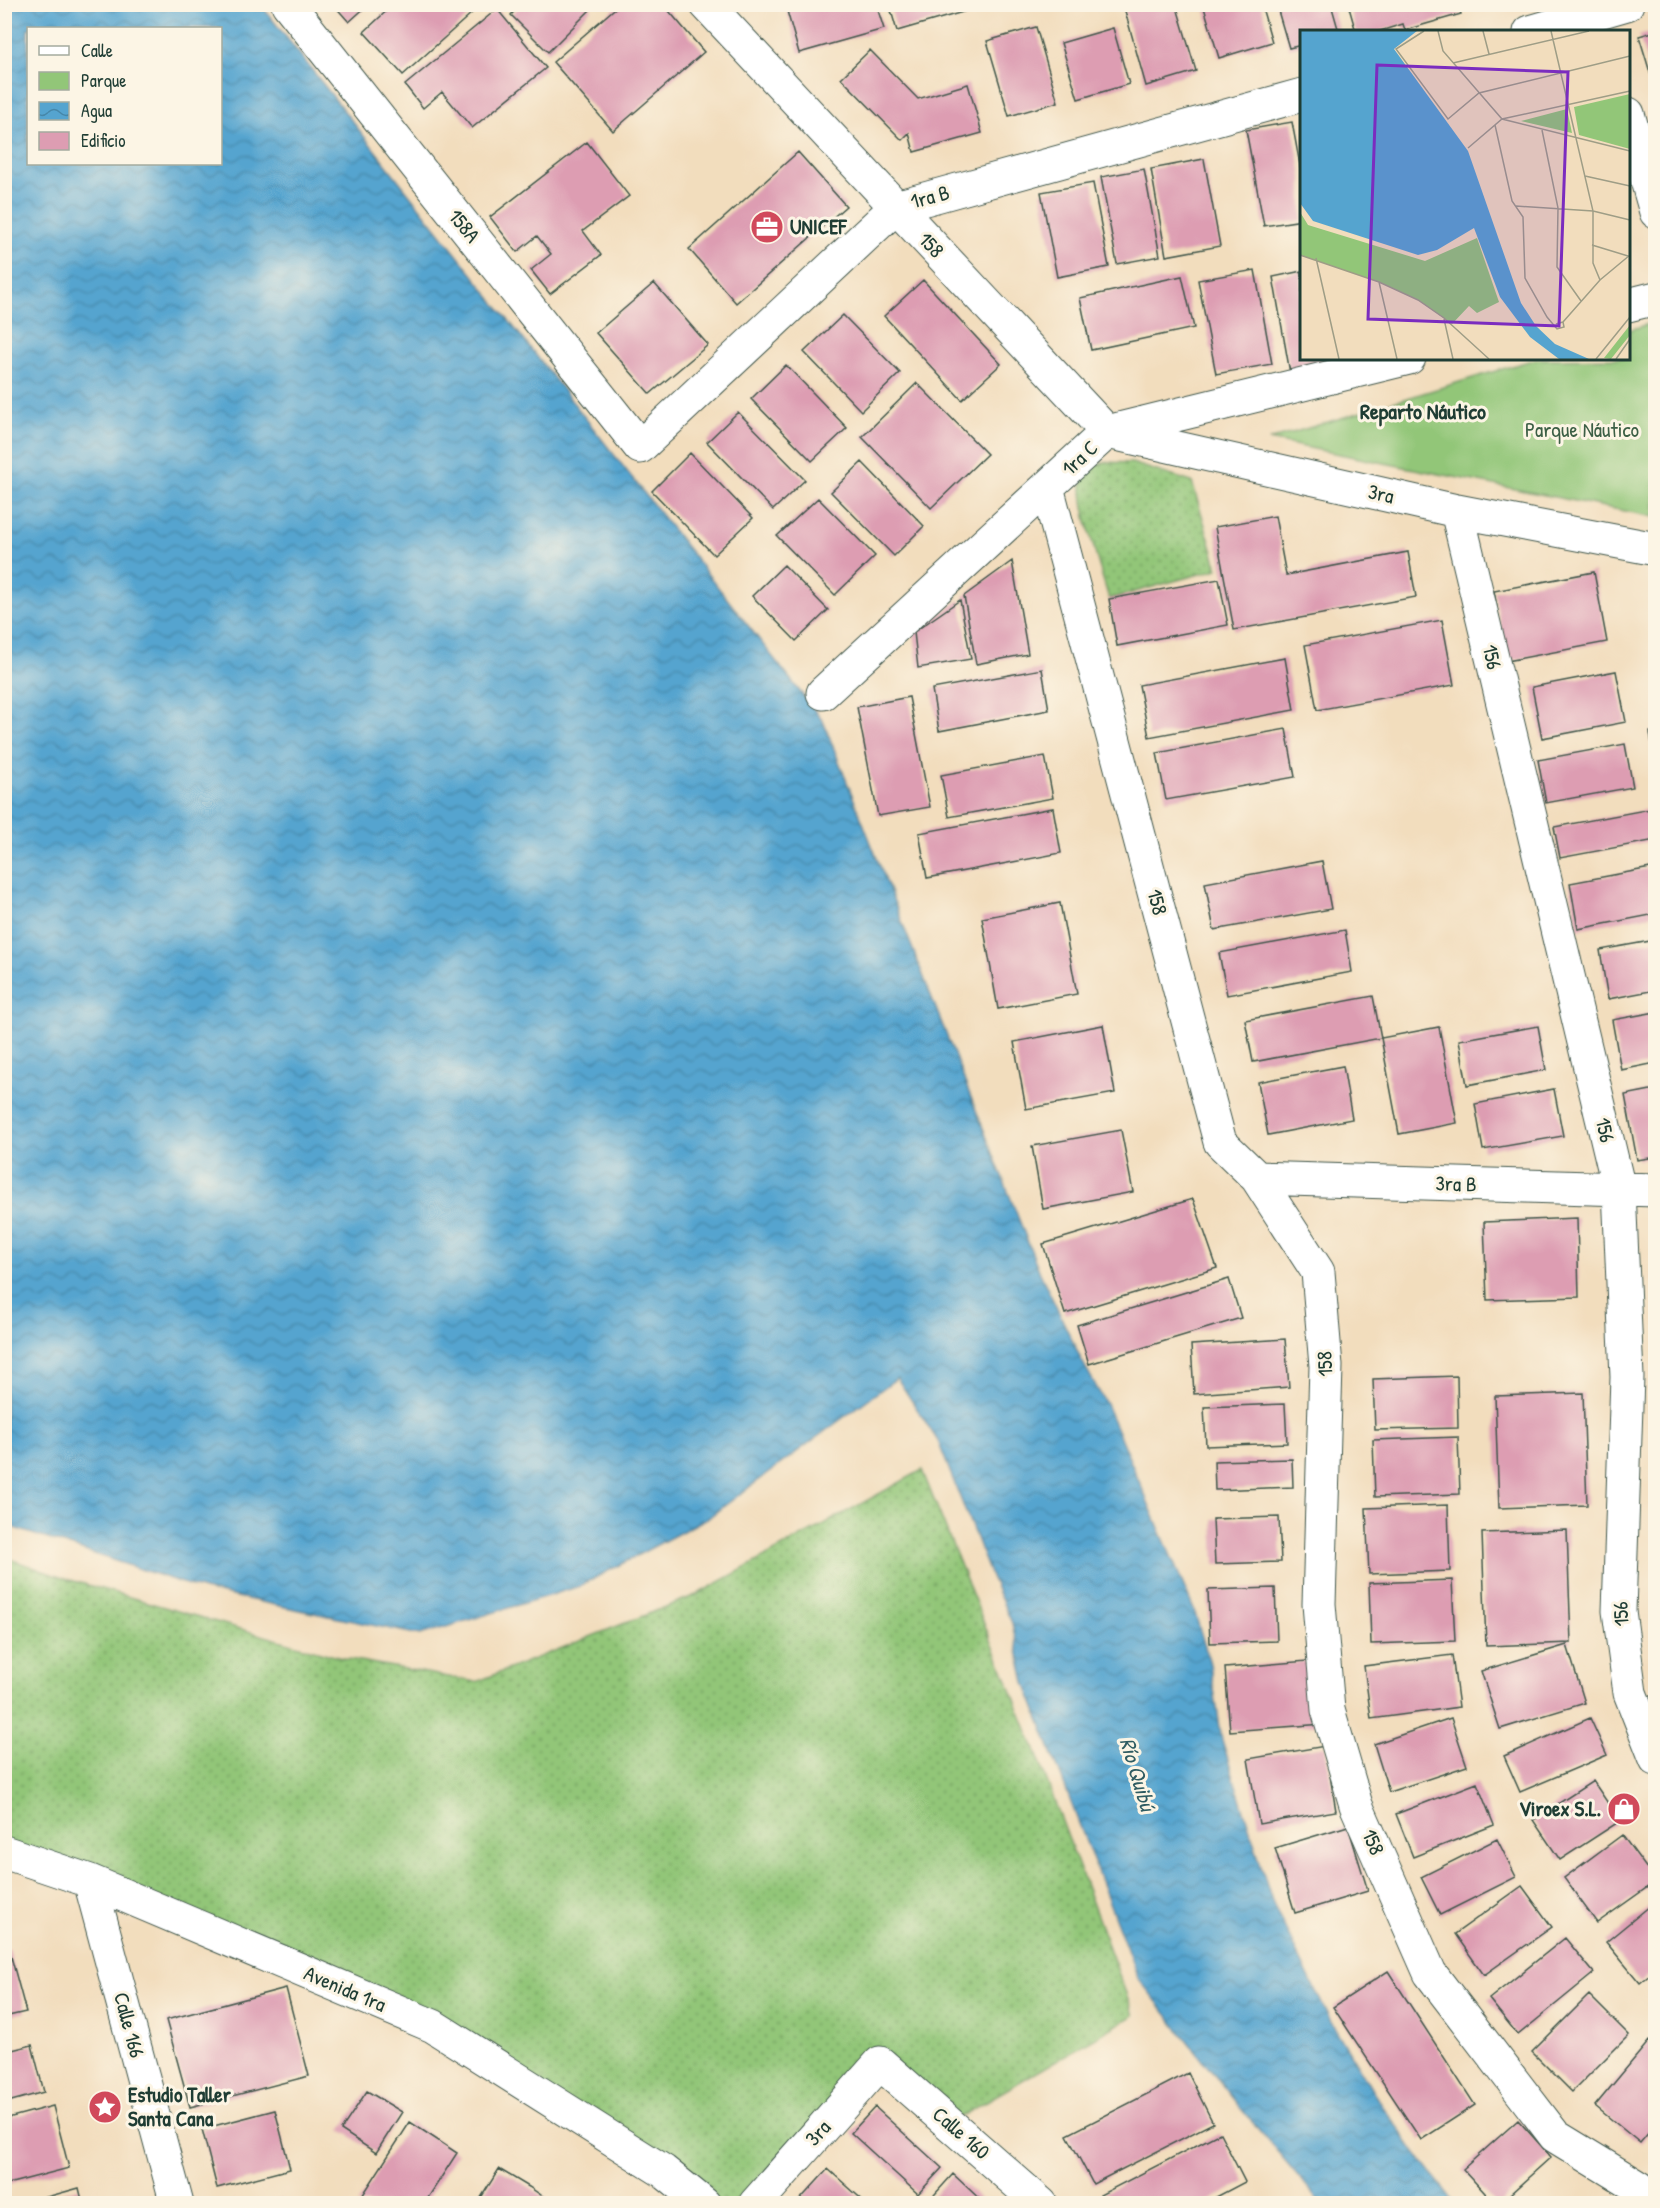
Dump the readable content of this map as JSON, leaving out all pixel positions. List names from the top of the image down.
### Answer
{
  "streets": {
    "street": [
      "1ra B",
      "158A",
      "158",
      "1ra C",
      "3ra",
      "156",
      "3ra B",
      "Avenida 1ra",
      "Calle 166",
      "Calle 160"
    ]
  },
  "crossings": [
    ["1ra B", "158A"],
    ["1ra B", "158"],
    ["158", "1ra C"],
    ["158", "3ra"],
    ["158", "3ra B"],
    ["1ra C", "3ra"],
    ["3ra", "156"],
    ["3ra", "Calle 160"],
    ["156", "3ra B"],
    ["Avenida 1ra", "Calle 166"]
  ],
  "districts": ["Reparto Náutico"],
  "water": ["Río Quibú"],
  "parks": ["Parque Náutico"],
  "places": {
    "office": ["UNICEF"],
    "shop": ["Viroex S.L."],
    "place": ["Estudio Taller Santa Cana"]
  },
  "legend": [
    "Calle",
    "Parque",
    "Agua",
    "Edificio"
  ]
}
